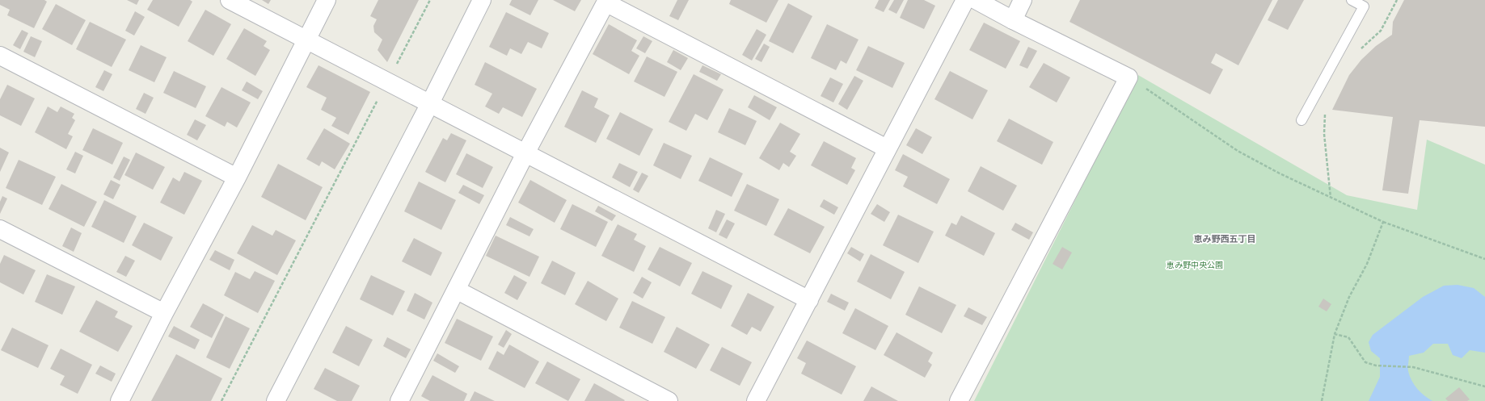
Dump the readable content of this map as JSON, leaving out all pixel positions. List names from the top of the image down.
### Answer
{
  "districts": ["恵み野西五丁目"],
  "parks": ["恵み野中央公園"]
}
